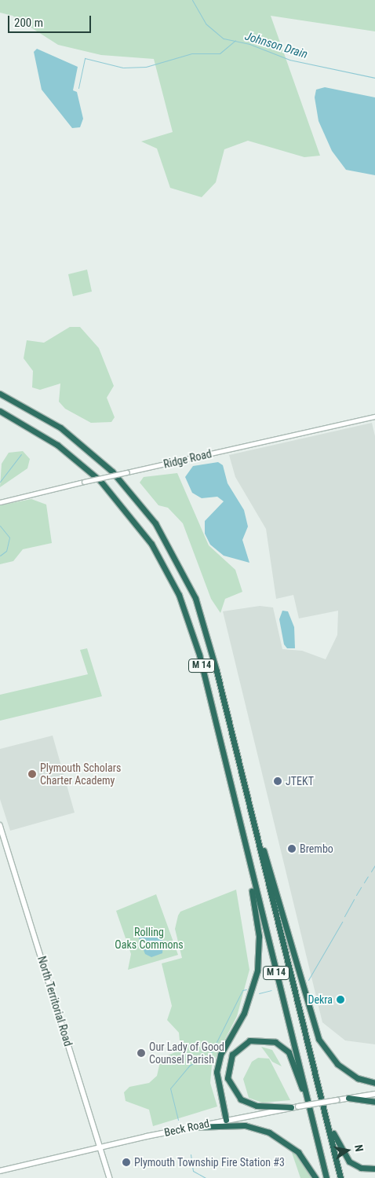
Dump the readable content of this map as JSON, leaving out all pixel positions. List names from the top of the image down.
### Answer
{
  "streets": {
    "highway": ["M 14"],
    "main road": ["North Territorial Road", "Beck Road"],
    "street": ["Ridge Road"]
  },
  "crossings": [
    ["North Territorial Road", "Beck Road"]
  ],
  "water": ["Johnson Drain"],
  "parks": ["Rolling Oaks Commons"],
  "places": [
    "Plymouth Scholars Charter Academy",
    "JTEKT",
    "Brembo",
    "Dekra",
    "Our Lady of Good Counsel Parish",
    "Plymouth Township Fire Station #3"
  ],
  "scale_bar": "200 m",
  "north": "right"
}
